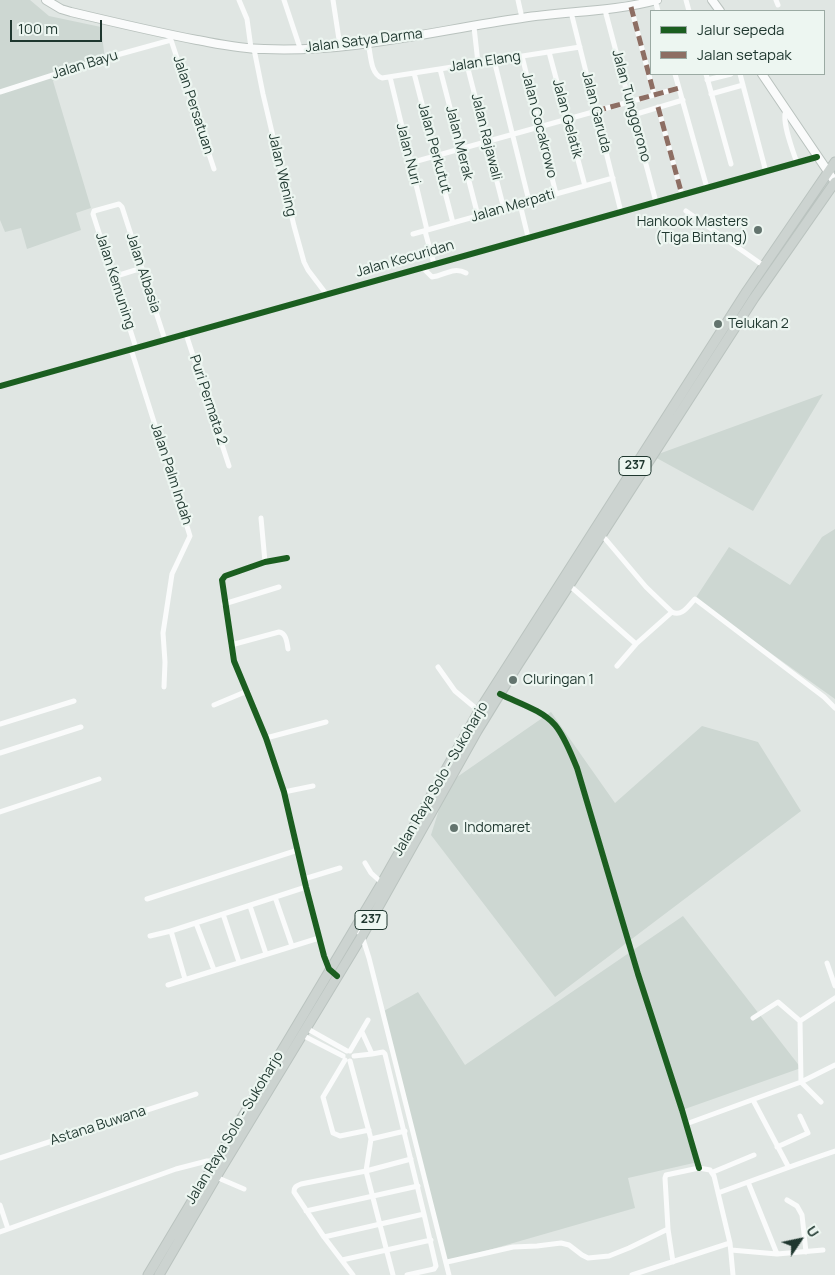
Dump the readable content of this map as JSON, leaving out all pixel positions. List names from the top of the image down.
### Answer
{
  "streets": {
    "main road": ["Jalan Satya Darma", "237", "Jalan Raya Solo - Sukoharjo"],
    "street": [
      "Jalan Elang",
      "Jalan Bayu",
      "Jalan Persatuan",
      "Jalan Tunggorono",
      "Jalan Garuda",
      "Jalan Gelatik",
      "Jalan Cocakrowo",
      "Jalan Rajawali",
      "Jalan Merak",
      "Jalan Perkutut",
      "Jalan Nuri",
      "Jalan Wening",
      "Jalan Merpati",
      "Jalan Kecuridan",
      "Jalan Albasia",
      "Jalan Kemuning",
      "Puri Permata 2",
      "Jalan Palm Indah",
      "Astana Buwana"
    ]
  },
  "crossings": [
    ["Jalan Satya Darma", "Jalan Bayu"],
    ["Jalan Satya Darma", "Jalan Persatuan"],
    ["Jalan Satya Darma", "Jalan Tunggorono"],
    ["Jalan Satya Darma", "Jalan Garuda"],
    ["Jalan Satya Darma", "Jalan Wening"],
    ["Jalan Elang", "Jalan Garuda"],
    ["Jalan Elang", "Jalan Gelatik"],
    ["Jalan Elang", "Jalan Cocakrowo"],
    ["Jalan Elang", "Jalan Rajawali"],
    ["Jalan Elang", "Jalan Merak"],
    ["Jalan Elang", "Jalan Perkutut"],
    ["Jalan Elang", "Jalan Nuri"],
    ["Jalan Bayu", "Jalan Persatuan"],
    ["Jalan Tunggorono", "Jalan Kecuridan"],
    ["Jalan Garuda", "Jalan Merpati"],
    ["Jalan Garuda", "Jalan Kecuridan"],
    ["Jalan Gelatik", "Jalan Merpati"],
    ["Jalan Cocakrowo", "Jalan Merpati"],
    ["Jalan Rajawali", "Jalan Merpati"],
    ["Jalan Merak", "Jalan Merpati"],
    ["Jalan Perkutut", "Jalan Merpati"],
    ["Jalan Nuri", "Jalan Merpati"],
    ["Jalan Nuri", "Jalan Kecuridan"],
    ["Jalan Wening", "Jalan Kecuridan"],
    ["Jalan Kecuridan", "Jalan Albasia"],
    ["Jalan Kecuridan", "Jalan Kemuning"],
    ["Jalan Kecuridan", "Puri Permata 2"],
    ["Jalan Kecuridan", "Jalan Palm Indah"],
    ["Jalan Albasia", "Jalan Kemuning"],
    ["Jalan Kemuning", "Jalan Palm Indah"],
    ["237", "Jalan Raya Solo - Sukoharjo"]
  ],
  "places": [
    "Hankook Masters (Tiga Bintang)",
    "Telukan 2",
    "Cluringan 1",
    "Indomaret"
  ],
  "legend": ["Jalur sepeda", "Jalan setapak"],
  "scale_bar": "100 m",
  "north": "top right"
}
